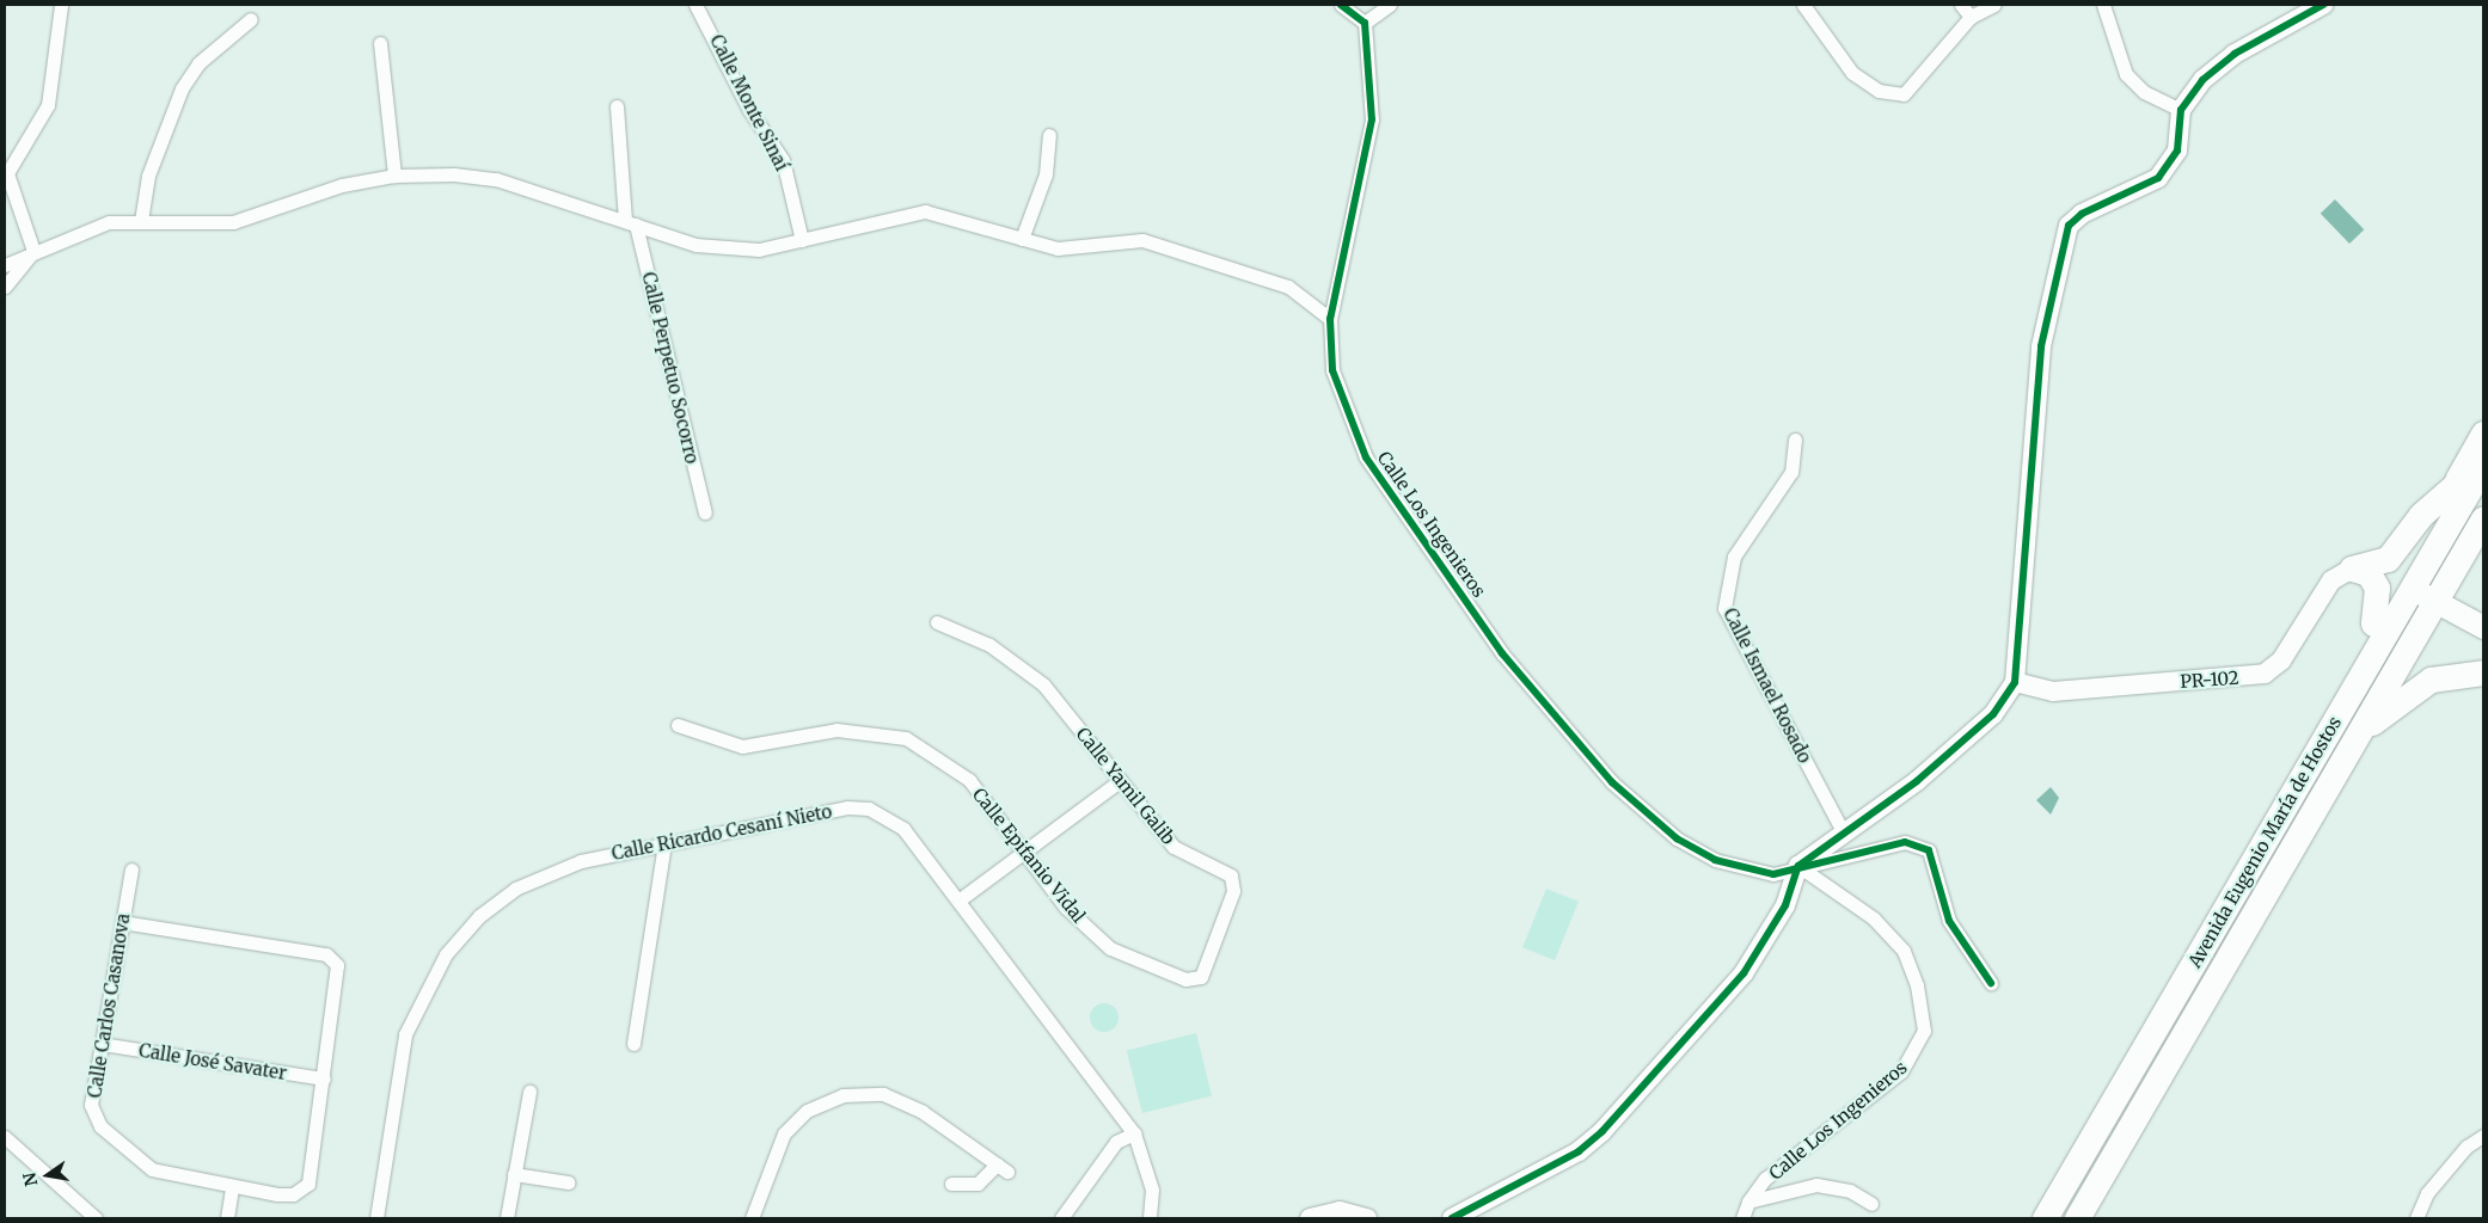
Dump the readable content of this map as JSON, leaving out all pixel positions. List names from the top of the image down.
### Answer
{
  "streets": {
    "highway": ["Avenida Eugenio María de Hostos"],
    "street": [
      "Calle Monte Sinaí",
      "Calle Perpetuo Socorro",
      "Calle Los Ingenieros",
      "PR-102",
      "Calle Ismael Rosado",
      "Calle Yamil Galib",
      "Calle Ricardo Cesaní Nieto",
      "Calle Epifanio Vidal",
      "Calle Carlos Casanova",
      "Calle José Savater"
    ]
  },
  "crossings": [
    ["Calle Yamil Galib", "Calle Epifanio Vidal"],
    ["Calle Carlos Casanova", "Calle José Savater"]
  ],
  "north": "left"
}
